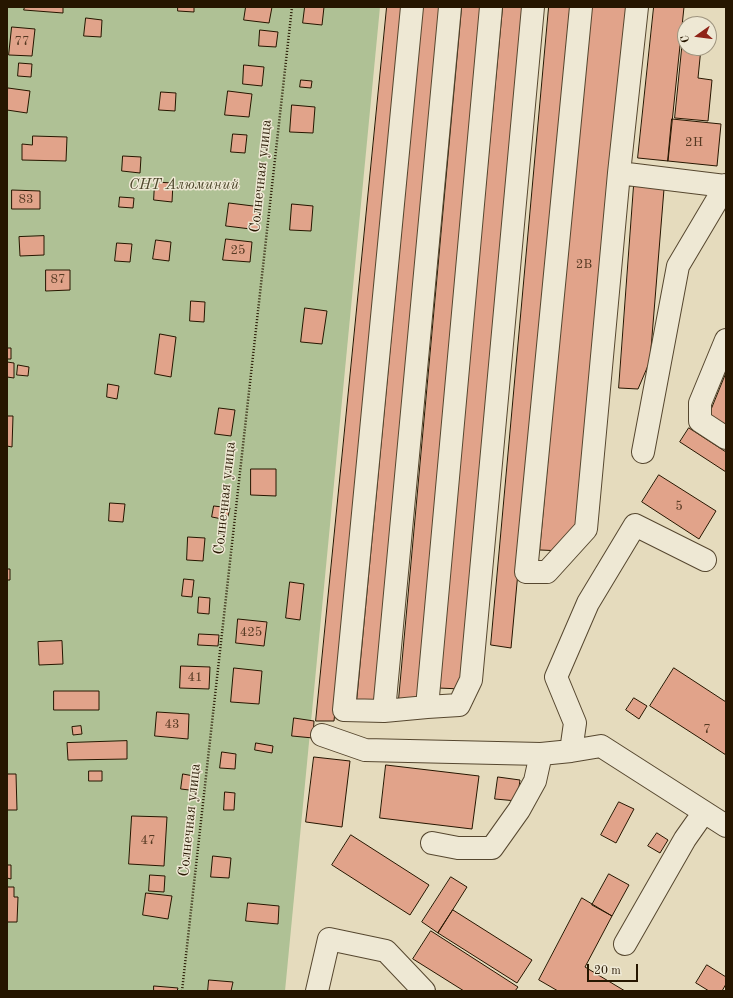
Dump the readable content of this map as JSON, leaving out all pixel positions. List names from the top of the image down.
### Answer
{
  "streets": {
    "path": ["Солнечная улица"]
  },
  "parks": ["СНТ Алюминий"],
  "house_numbers": [
    "77",
    "2Н",
    "83",
    "25",
    "2В",
    "87",
    "5",
    "425",
    "41",
    "43",
    "7",
    "47"
  ],
  "scale_bar": "20 m",
  "north": "left"
}
